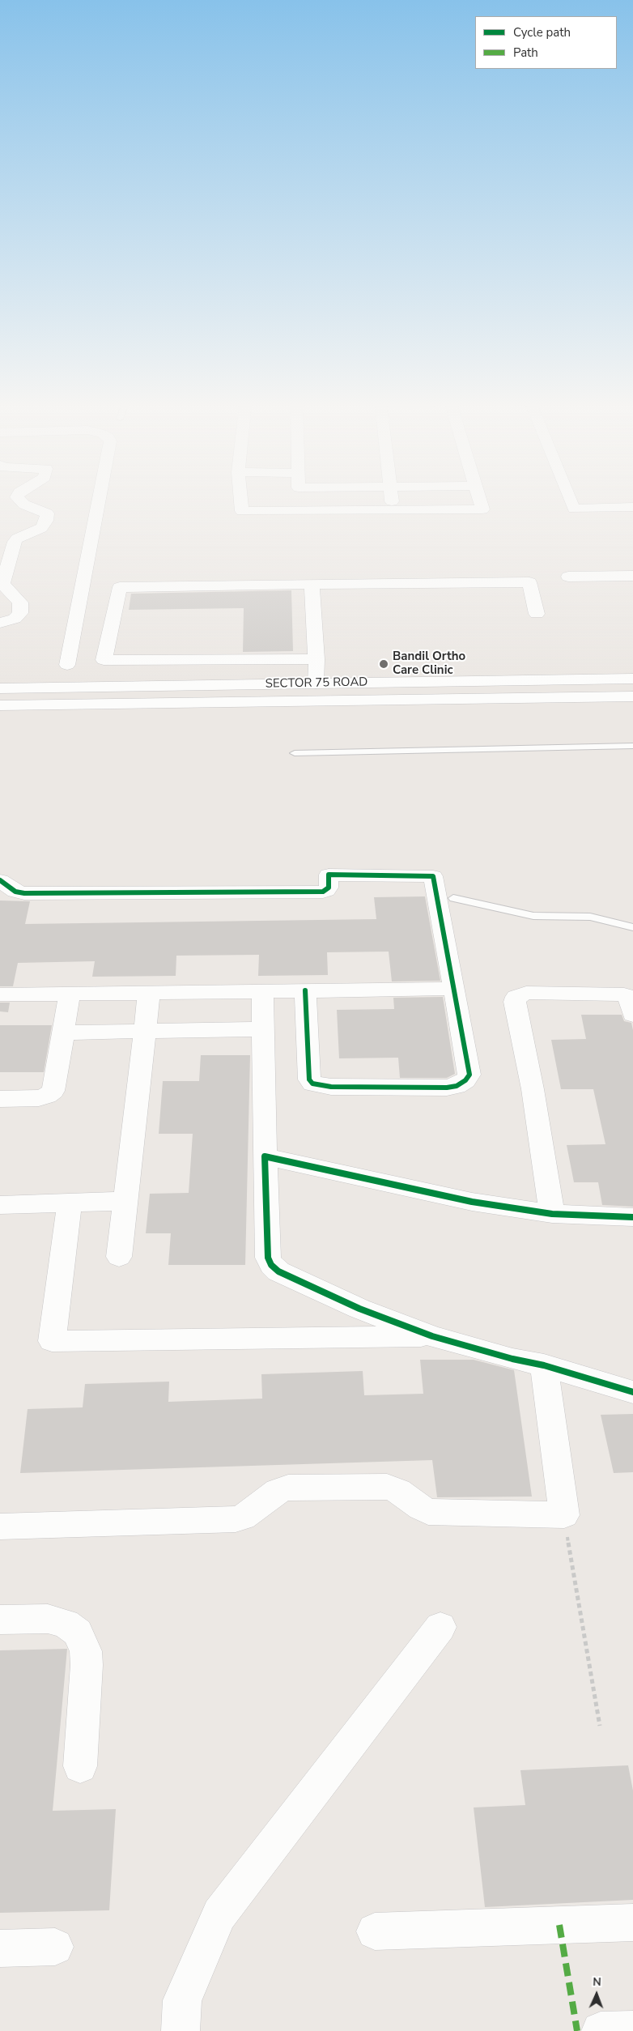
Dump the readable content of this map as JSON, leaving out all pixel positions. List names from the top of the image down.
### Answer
{
  "streets": {
    "street": ["SECTOR 75 ROAD"]
  },
  "places": ["Bandil Ortho Care Clinic"],
  "legend": ["Cycle path", "Path"],
  "north": "top"
}
